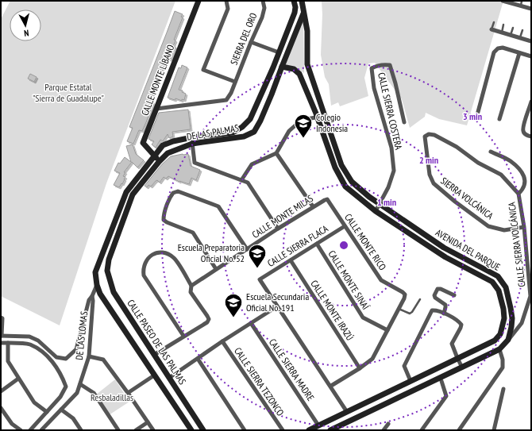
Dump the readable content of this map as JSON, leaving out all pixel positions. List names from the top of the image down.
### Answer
{
  "streets": {
    "street": [
      "SIERRA DEL ORO",
      "CALLE MONTE LÍBANO",
      "CALLE SIERRA COSTERA",
      "DE LAS PALMAS",
      "SIERRA VOLCÁNICA",
      "CALLE MONTE MILAS",
      "CALLE MONTE RICO",
      "CALLE SIERRA VOLCÁNICA",
      "CALLE SIERRA FLACA",
      "AVENIDA DEL PARQUE",
      "CALLE MONTE SINAÍ",
      "CALLE MONTE IRAZÚ",
      "DE LAS LOMAS",
      "CALLE PASEO DE LAS PALMAS",
      "CALLE SIERRA MADRE",
      "CALLE SIERRA TEZONCO"
    ]
  },
  "crossings": [
    ["SIERRA DEL ORO", "CALLE MONTE LÍBANO"],
    ["CALLE MONTE LÍBANO", "DE LAS PALMAS"],
    ["CALLE SIERRA COSTERA", "AVENIDA DEL PARQUE"],
    ["DE LAS PALMAS", "AVENIDA DEL PARQUE"],
    ["DE LAS PALMAS", "DE LAS LOMAS"],
    ["DE LAS PALMAS", "CALLE PASEO DE LAS PALMAS"],
    ["SIERRA VOLCÁNICA", "CALLE SIERRA VOLCÁNICA"],
    ["CALLE MONTE MILAS", "CALLE MONTE RICO"],
    ["CALLE MONTE RICO", "CALLE SIERRA FLACA"],
    ["CALLE MONTE RICO", "CALLE MONTE SINAÍ"],
    ["CALLE MONTE RICO", "CALLE MONTE IRAZÚ"],
    ["CALLE SIERRA VOLCÁNICA", "AVENIDA DEL PARQUE"],
    ["CALLE SIERRA FLACA", "CALLE MONTE SINAÍ"],
    ["CALLE SIERRA FLACA", "CALLE MONTE IRAZÚ"],
    ["AVENIDA DEL PARQUE", "CALLE SIERRA MADRE"],
    ["DE LAS LOMAS", "CALLE PASEO DE LAS PALMAS"]
  ],
  "parks": ["Parque Estatal \"Sierra de Guadalupe\"", "Resbaladillas"],
  "places": {
    "school or university": ["Colegio Indonesia", "Escuela Preparatoria Oficial No. 52", "Escuela Secundaria Oficial No. 191"]
  },
  "north": "bottom",
  "rings": ["3 min", "2 min", "1 min"]
}
